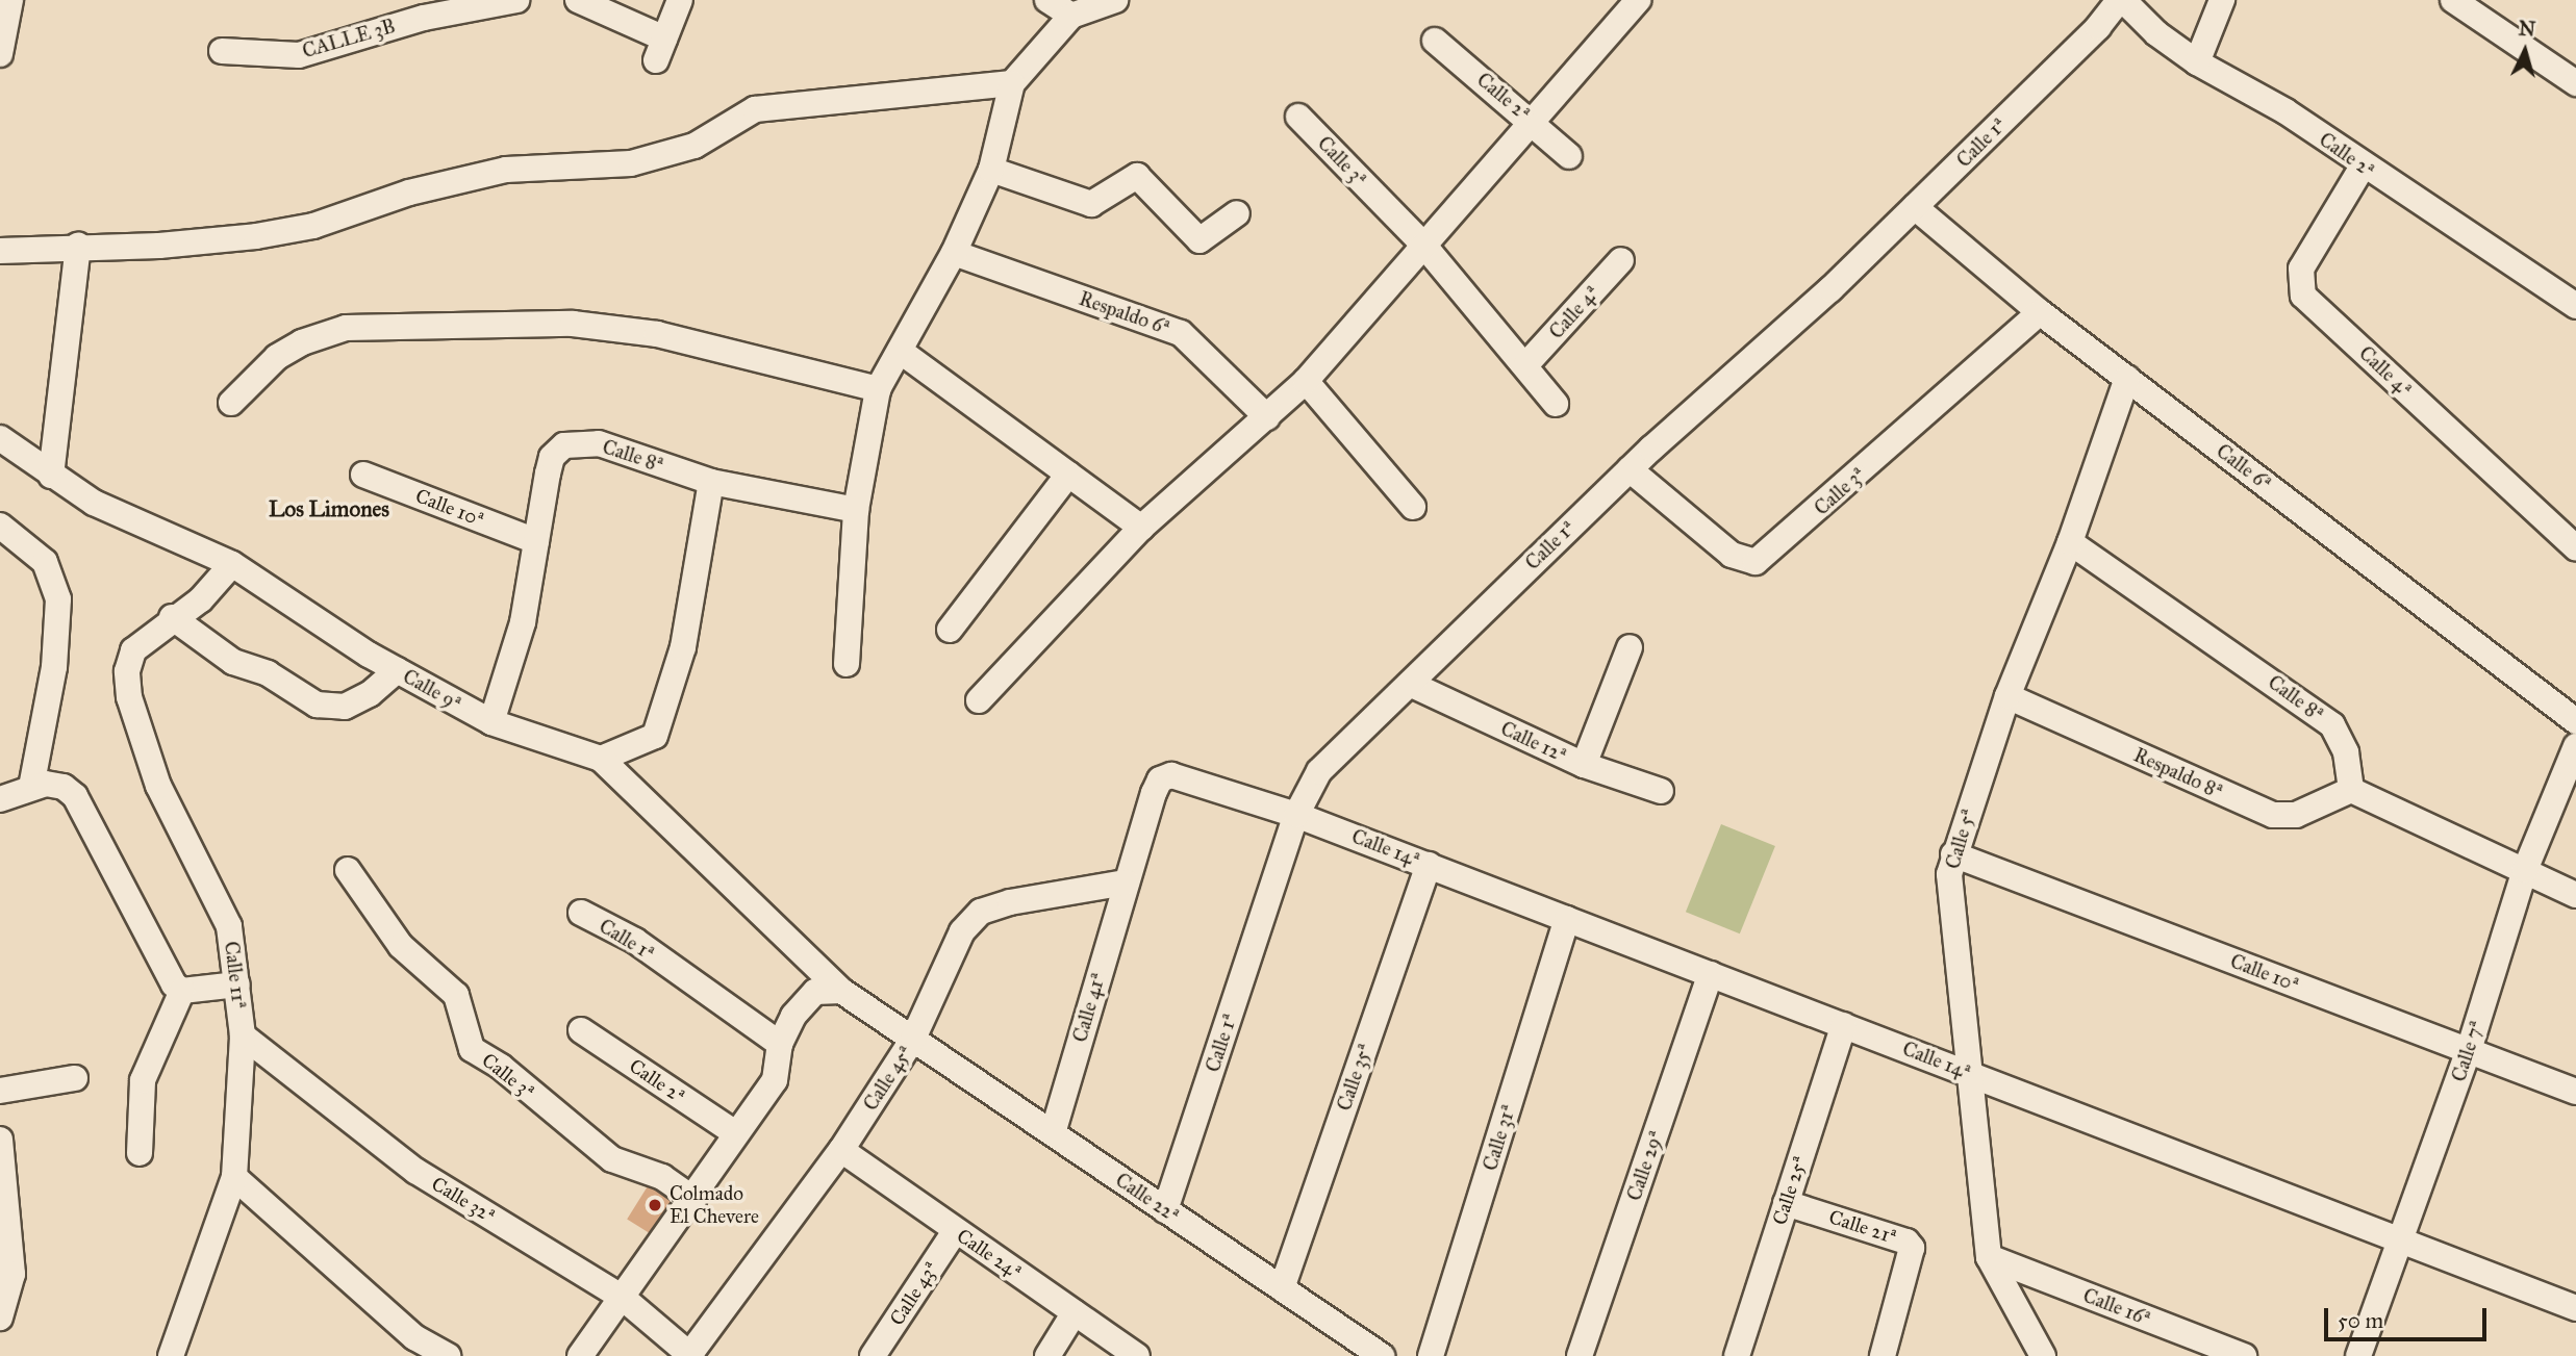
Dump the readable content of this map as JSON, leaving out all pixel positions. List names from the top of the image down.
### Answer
{
  "streets": {
    "street": [
      "CALLE 3B",
      "Calle 2ª",
      "Calle 1ª",
      "Calle 3ª",
      "Calle 4ª",
      "Respaldo 6ª",
      "Calle 8ª",
      "Calle 6ª",
      "Calle 10ª",
      "Calle 9ª",
      "Calle 12ª",
      "Respaldo 8ª",
      "Calle 5ª",
      "Calle 14ª",
      "Calle 11ª",
      "Calle 41ª",
      "Calle 7ª",
      "Calle 35ª",
      "Calle 45ª",
      "Calle 31ª",
      "Calle 29ª",
      "Calle 25ª",
      "Calle 22ª",
      "Calle 32ª",
      "Calle 21ª",
      "Calle 24ª",
      "Calle 43ª",
      "Calle 16ª"
    ]
  },
  "crossings": [
    ["Calle 2ª", "Calle 1ª"],
    ["Calle 2ª", "Calle 4ª"],
    ["Calle 1ª", "Calle 3ª"],
    ["Calle 1ª", "Calle 6ª"],
    ["Calle 1ª", "Calle 12ª"],
    ["Calle 1ª", "Calle 14ª"],
    ["Calle 1ª", "Calle 22ª"],
    ["Calle 3ª", "Calle 4ª"],
    ["Calle 3ª", "Calle 6ª"],
    ["Calle 8ª", "Calle 10ª"],
    ["Calle 8ª", "Calle 9ª"],
    ["Calle 8ª", "Respaldo 8ª"],
    ["Calle 8ª", "Calle 5ª"],
    ["Calle 6ª", "Calle 5ª"],
    ["Calle 10ª", "Calle 5ª"],
    ["Calle 10ª", "Calle 7ª"],
    ["Calle 9ª", "Calle 11ª"],
    ["Calle 9ª", "Calle 22ª"],
    ["Respaldo 8ª", "Calle 5ª"],
    ["Calle 5ª", "Calle 14ª"],
    ["Calle 5ª", "Calle 16ª"],
    ["Calle 14ª", "Calle 41ª"],
    ["Calle 14ª", "Calle 7ª"],
    ["Calle 14ª", "Calle 35ª"],
    ["Calle 14ª", "Calle 45ª"],
    ["Calle 14ª", "Calle 31ª"],
    ["Calle 14ª", "Calle 29ª"],
    ["Calle 14ª", "Calle 25ª"],
    ["Calle 11ª", "Calle 32ª"],
    ["Calle 41ª", "Calle 45ª"],
    ["Calle 41ª", "Calle 22ª"],
    ["Calle 35ª", "Calle 22ª"],
    ["Calle 45ª", "Calle 22ª"],
    ["Calle 45ª", "Calle 32ª"],
    ["Calle 45ª", "Calle 24ª"],
    ["Calle 25ª", "Calle 21ª"],
    ["Calle 24ª", "Calle 43ª"]
  ],
  "districts": ["Los Limones"],
  "places": ["Colmado El Chevere"],
  "scale_bar": "50 m",
  "north": "top"
}
